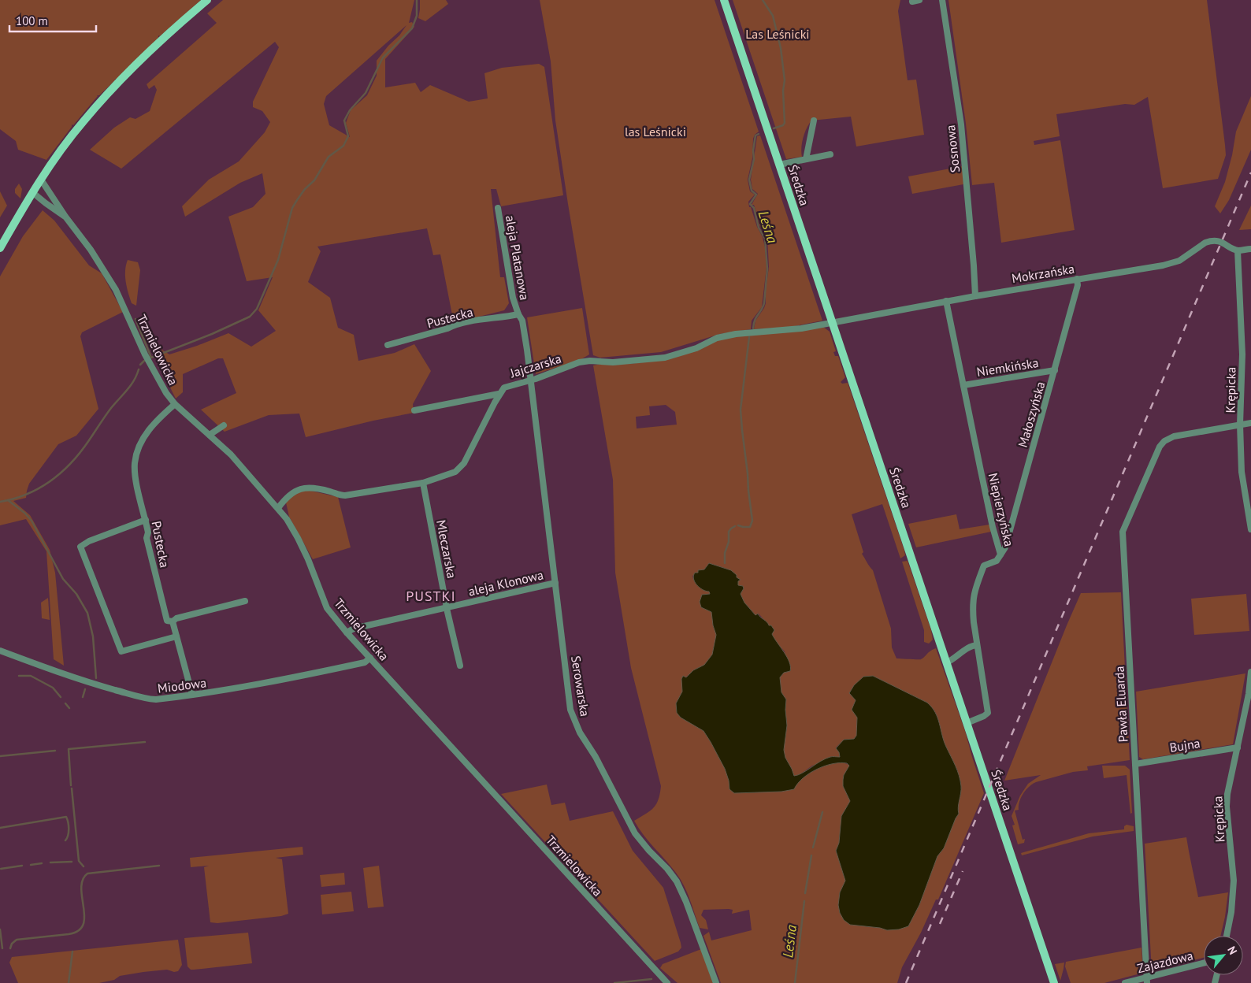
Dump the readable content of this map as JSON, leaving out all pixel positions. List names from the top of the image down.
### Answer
{
  "streets": {
    "main road": ["Średzka"],
    "street": [
      "Sosnowa",
      "aleja Platanowa",
      "Mokrzańska",
      "Pustecka",
      "Trzmielowicka",
      "Jajczarska",
      "Niemkińska",
      "Krępicka",
      "Małoszyńska",
      "Niepierzyńska",
      "Mleczarska",
      "aleja Klonowa",
      "Miodowa",
      "Serowarska",
      "Pawła Eluarda",
      "Bujna",
      "Zajazdowa"
    ]
  },
  "crossings": [
    ["Sosnowa", "Mokrzańska"],
    ["Średzka", "Mokrzańska"],
    ["Średzka", "Jajczarska"],
    ["Średzka", "Niepierzyńska"],
    ["aleja Platanowa", "Pustecka"],
    ["aleja Platanowa", "Jajczarska"],
    ["aleja Platanowa", "Serowarska"],
    ["Mokrzańska", "Jajczarska"],
    ["Mokrzańska", "Krępicka"],
    ["Mokrzańska", "Małoszyńska"],
    ["Mokrzańska", "Niepierzyńska"],
    ["Pustecka", "Trzmielowicka"],
    ["Pustecka", "Miodowa"],
    ["Trzmielowicka", "Jajczarska"],
    ["Trzmielowicka", "aleja Klonowa"],
    ["Trzmielowicka", "Miodowa"],
    ["Jajczarska", "Mleczarska"],
    ["Jajczarska", "Serowarska"],
    ["Niemkińska", "Małoszyńska"],
    ["Niemkińska", "Niepierzyńska"],
    ["Krępicka", "Pawła Eluarda"],
    ["Krępicka", "Bujna"],
    ["Małoszyńska", "Niepierzyńska"],
    ["Mleczarska", "aleja Klonowa"],
    ["aleja Klonowa", "Serowarska"],
    ["Pawła Eluarda", "Bujna"],
    ["Pawła Eluarda", "Zajazdowa"]
  ],
  "districts": ["PUSTKI"],
  "water": ["Leśna"],
  "parks": ["Las Leśnicki", "las Leśnicki"],
  "scale_bar": "100 m",
  "north": "top right"
}
